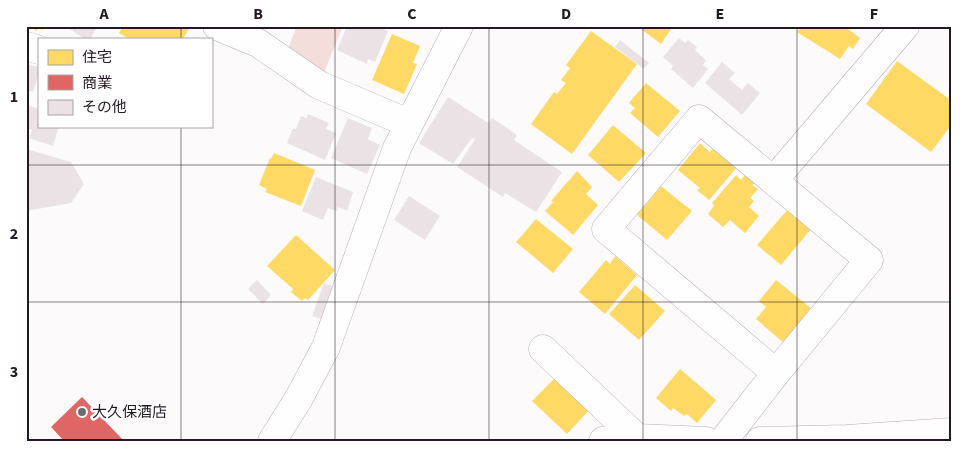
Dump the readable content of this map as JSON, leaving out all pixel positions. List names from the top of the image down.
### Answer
{
  "places": ["大久保酒店"],
  "legend": ["住宅", "商業", "その他"],
  "grid": {
    "columns": [
      "A",
      "B",
      "C",
      "D",
      "E",
      "F"
    ],
    "rows": ["1", "2", "3"]
  }
}
